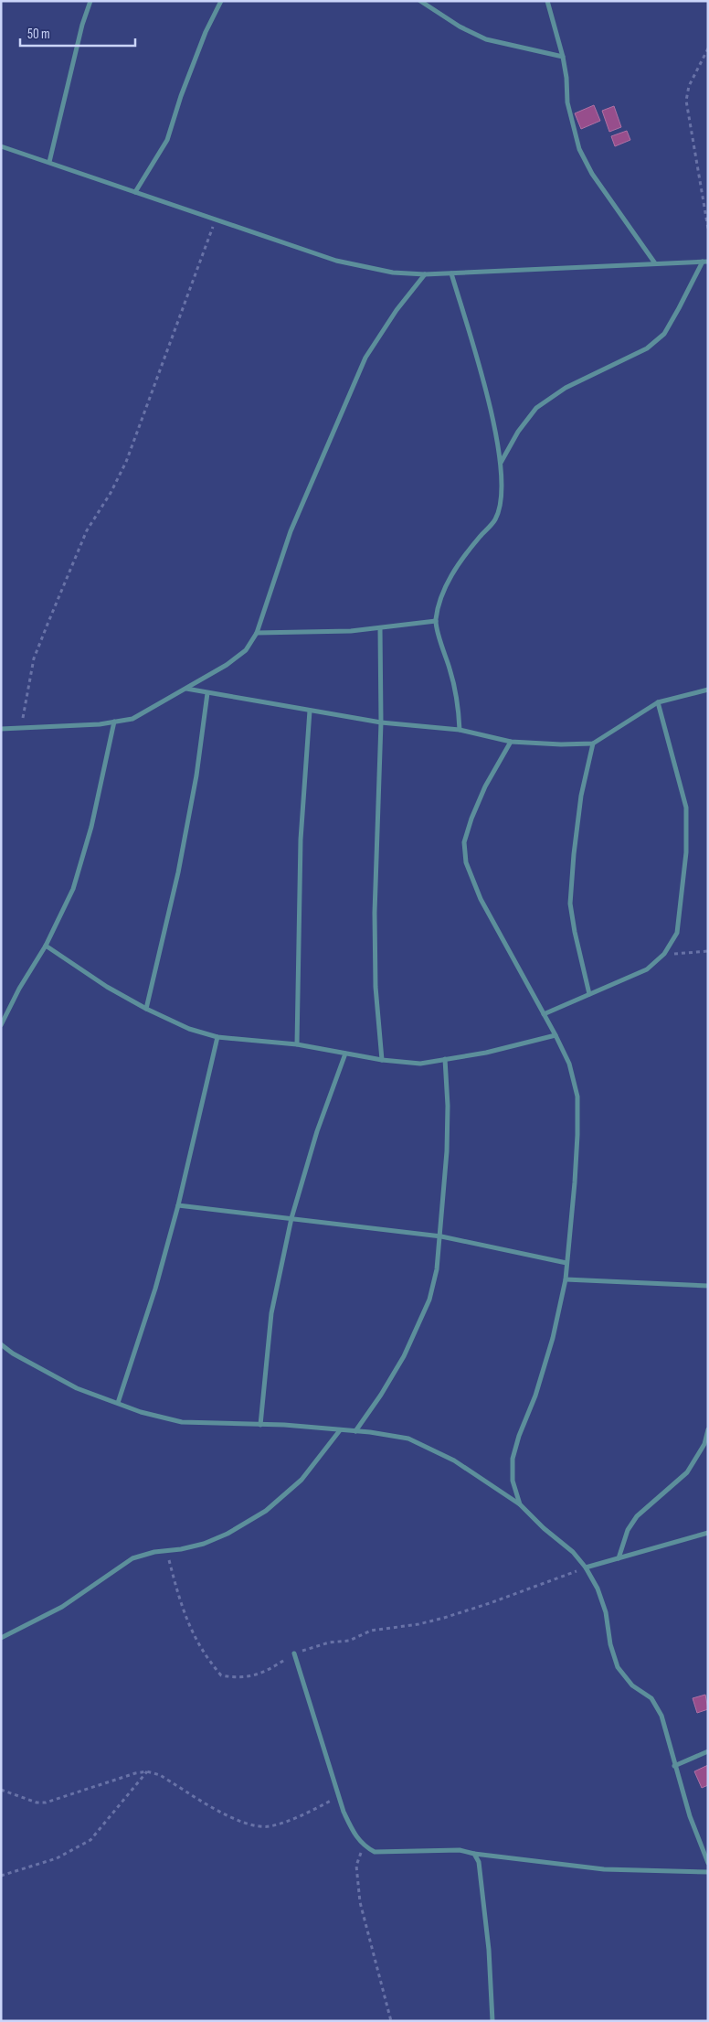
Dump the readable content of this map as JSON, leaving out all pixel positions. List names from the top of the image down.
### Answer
{
  "scale_bar": "50 m"
}
